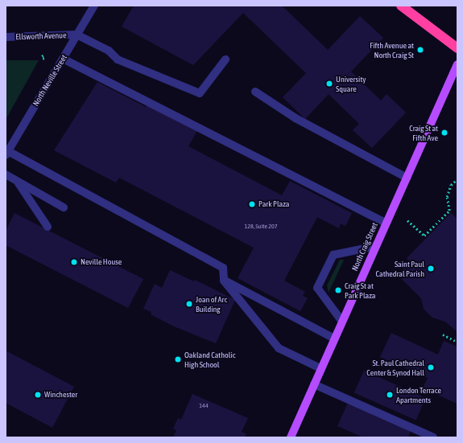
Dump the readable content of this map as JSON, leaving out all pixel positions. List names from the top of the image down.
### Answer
{
  "streets": {
    "main road": ["North Craig Street"],
    "street": ["Ellsworth Avenue", "North Neville Street"]
  },
  "crossings": [
    ["Ellsworth Avenue", "North Neville Street"]
  ],
  "places": [
    "Fifth Avenue at North Craig St",
    "University Square",
    "Craig St at Fifth Ave",
    "Park Plaza",
    "Neville House",
    "Saint Paul Cathedral Parish",
    "Craig St at Park Plaza",
    "Joan of Arc Building",
    "Oakland Catholic High School",
    "St. Paul Cathedral Center & Synod Hall",
    "Winchester",
    "London Terrace Apartments"
  ],
  "house_numbers": ["128, Suite 207", "144"]
}
